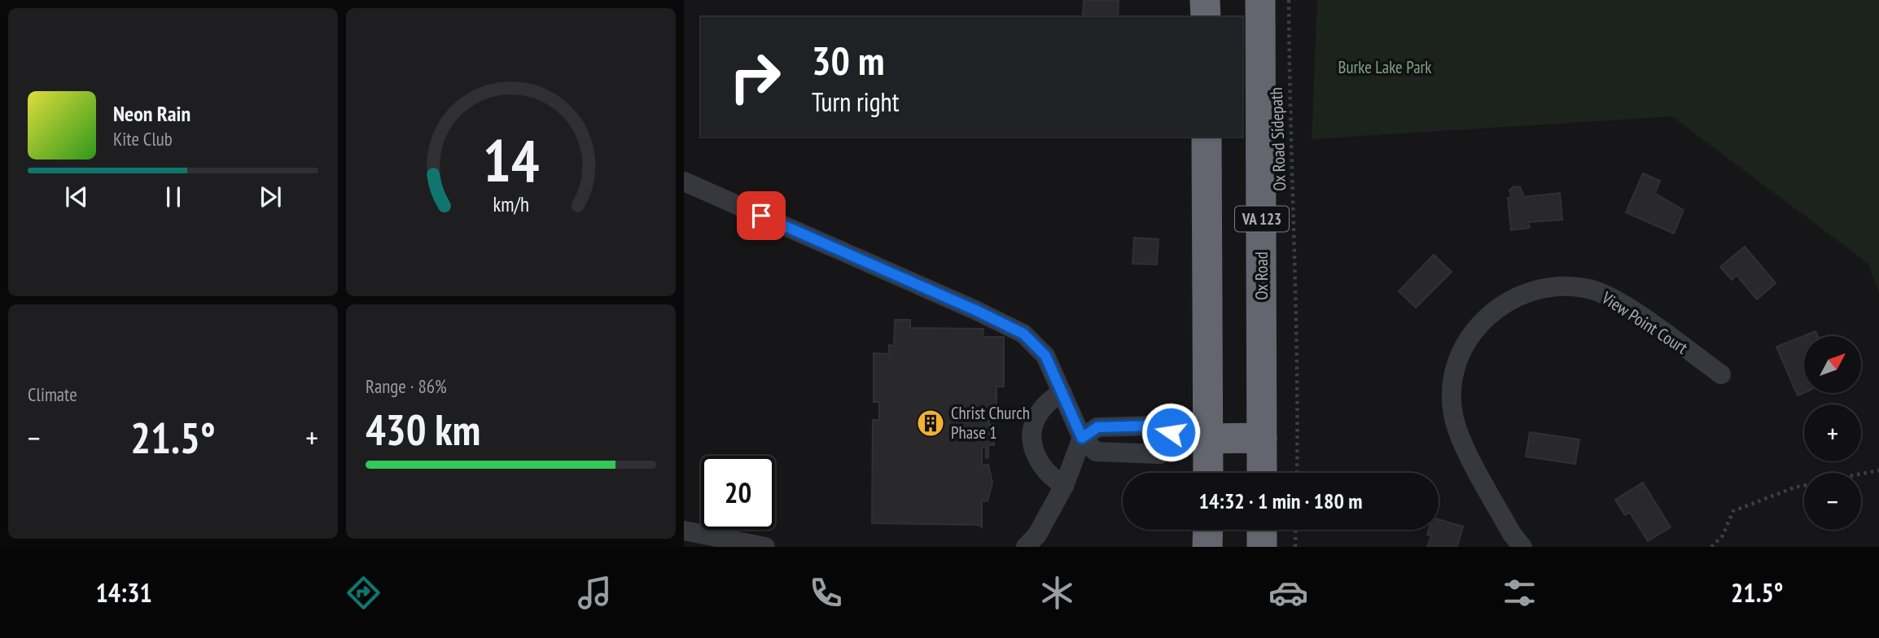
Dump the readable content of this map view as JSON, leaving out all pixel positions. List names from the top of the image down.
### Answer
{
  "streets": {
    "highway": ["VA 123", "Ox Road"],
    "street": ["View Point Court"],
    "path": ["Ox Road Sidepath"]
  },
  "parks": ["Burke Lake Park"],
  "places": {
    "building": ["Christ Church Phase 1"]
  },
  "north": "top right",
  "page": {
    "turn": ["30 m", "Turn right"],
    "song": ["Neon Rain", "Kite Club"],
    "tile": [
      "Climate",
      ["Range · 86%", "430 km"]
    ],
    "map_buttons": ["+", "−"],
    "heat": ["−", "21.5°", "+"],
    "limit": "20",
    "trip": "14:32 · 1 min · 180 m",
    "tabs": ["14:31", "21.5°"],
    "gauge": ["14", "km/h"]
  }
}
